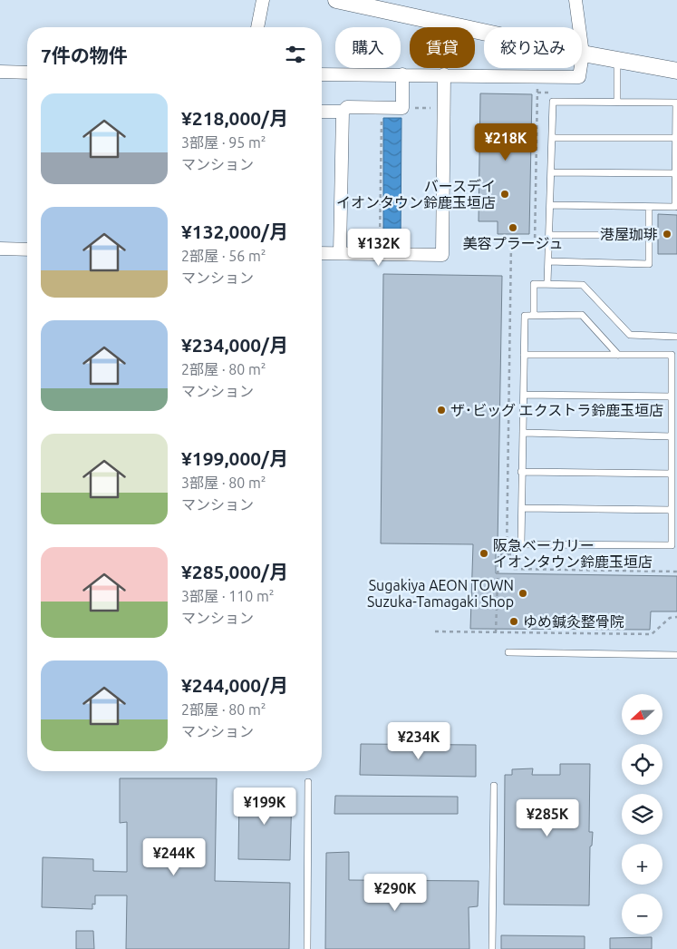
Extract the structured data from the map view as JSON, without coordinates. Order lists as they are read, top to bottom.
{
  "places": [
    "バースデイ イオンタウン鈴鹿玉垣店",
    "美容プラージュ",
    "港屋珈琲",
    "ザ･ビッグ エクストラ鈴鹿玉垣店",
    "阪急ベーカリー イオンタウン鈴鹿玉垣店",
    "Sugakiya AEON TOWN Suzuka-Tamagaki Shop",
    "ゆめ鍼灸整骨院"
  ],
  "north": "left",
  "page": {
    "chip": ["購入", "賃貸", "絞り込み"],
    "heading": "7件の物件",
    "list": [
      {
        "name": "¥218,000/月",
        "note": "3部屋 · 95 m² · マンション"
      },
      {
        "name": "¥132,000/月",
        "note": "2部屋 · 56 m² · マンション"
      },
      {
        "name": "¥234,000/月",
        "note": "2部屋 · 80 m² · マンション"
      },
      {
        "name": "¥199,000/月",
        "note": "3部屋 · 80 m² · マンション"
      },
      {
        "name": "¥285,000/月",
        "note": "3部屋 · 110 m² · マンション"
      },
      {
        "name": "¥244,000/月",
        "note": "2部屋 · 80 m² · マンション"
      }
    ],
    "price": [
      "¥218K",
      "¥132K",
      "¥234K",
      "¥199K",
      "¥285K",
      "¥244K",
      "¥290K"
    ],
    "map_buttons": ["+", "−"]
  }
}
